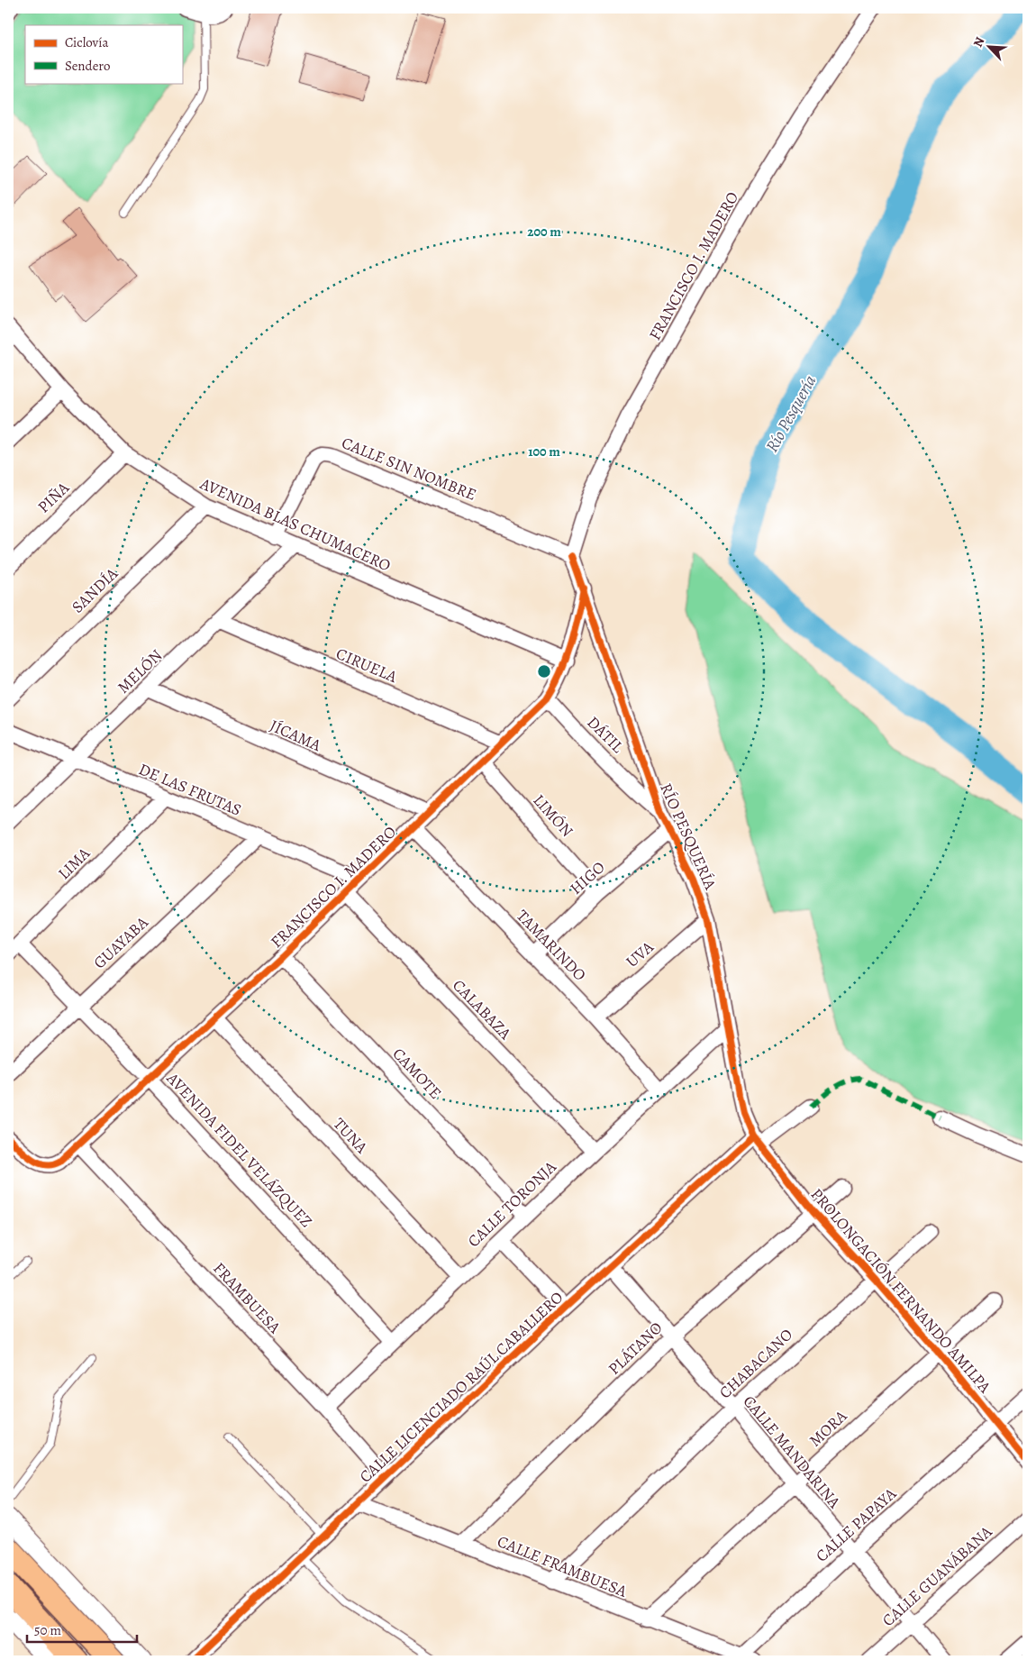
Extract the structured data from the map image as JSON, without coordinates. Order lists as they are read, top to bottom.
{
  "streets": {
    "street": [
      "FRANCISCO I. MADERO",
      "CALLE SIN NOMBRE",
      "PIÑA",
      "AVENIDA BLAS CHUMACERO",
      "SANDÍA",
      "CIRUELA",
      "MELÓN",
      "DÁTIL",
      "JÍCAMA",
      "DE LAS FRUTAS",
      "LIMÓN",
      "RÍO PESQUERÍA",
      "LIMA",
      "HIGO",
      "GUAYABA",
      "TAMARINDO",
      "UVA",
      "CALABAZA",
      "CAMOTE",
      "TUNA",
      "AVENIDA FIDEL VELÁZQUEZ",
      "CALLE TORONJA",
      "PROLONGACIÓN FERNANDO AMILPA",
      "FRAMBUESA",
      "PLÁTANO",
      "CHABACANO",
      "CALLE LICENCIADO RAÚL CABALLERO",
      "MORA",
      "CALLE MANDARINA",
      "CALLE PAPAYA",
      "CALLE FRAMBUESA",
      "CALLE GUANÁBANA"
    ]
  },
  "crossings": [
    ["FRANCISCO I. MADERO", "CALLE SIN NOMBRE"],
    ["FRANCISCO I. MADERO", "AVENIDA BLAS CHUMACERO"],
    ["FRANCISCO I. MADERO", "CIRUELA"],
    ["FRANCISCO I. MADERO", "DÁTIL"],
    ["FRANCISCO I. MADERO", "JÍCAMA"],
    ["FRANCISCO I. MADERO", "DE LAS FRUTAS"],
    ["FRANCISCO I. MADERO", "LIMÓN"],
    ["FRANCISCO I. MADERO", "RÍO PESQUERÍA"],
    ["FRANCISCO I. MADERO", "TAMARINDO"],
    ["FRANCISCO I. MADERO", "CALABAZA"],
    ["FRANCISCO I. MADERO", "CAMOTE"],
    ["FRANCISCO I. MADERO", "TUNA"],
    ["FRANCISCO I. MADERO", "AVENIDA FIDEL VELÁZQUEZ"],
    ["FRANCISCO I. MADERO", "FRAMBUESA"],
    ["CALLE SIN NOMBRE", "AVENIDA BLAS CHUMACERO"],
    ["CALLE SIN NOMBRE", "RÍO PESQUERÍA"],
    ["PIÑA", "AVENIDA BLAS CHUMACERO"],
    ["AVENIDA BLAS CHUMACERO", "SANDÍA"],
    ["AVENIDA BLAS CHUMACERO", "MELÓN"],
    ["CIRUELA", "MELÓN"],
    ["MELÓN", "JÍCAMA"],
    ["MELÓN", "DE LAS FRUTAS"],
    ["DÁTIL", "RÍO PESQUERÍA"],
    ["DE LAS FRUTAS", "LIMA"],
    ["DE LAS FRUTAS", "GUAYABA"],
    ["LIMÓN", "HIGO"],
    ["RÍO PESQUERÍA", "HIGO"],
    ["RÍO PESQUERÍA", "UVA"],
    ["RÍO PESQUERÍA", "CALLE TORONJA"],
    ["RÍO PESQUERÍA", "PROLONGACIÓN FERNANDO AMILPA"],
    ["RÍO PESQUERÍA", "CALLE LICENCIADO RAÚL CABALLERO"],
    ["LIMA", "AVENIDA FIDEL VELÁZQUEZ"],
    ["HIGO", "TAMARINDO"],
    ["GUAYABA", "AVENIDA FIDEL VELÁZQUEZ"],
    ["TAMARINDO", "UVA"],
    ["TAMARINDO", "CALLE TORONJA"],
    ["CALABAZA", "CALLE TORONJA"],
    ["CAMOTE", "CALLE TORONJA"],
    ["TUNA", "CALLE TORONJA"],
    ["AVENIDA FIDEL VELÁZQUEZ", "CALLE TORONJA"],
    ["CALLE TORONJA", "FRAMBUESA"],
    ["PROLONGACIÓN FERNANDO AMILPA", "PLÁTANO"],
    ["PROLONGACIÓN FERNANDO AMILPA", "CHABACANO"],
    ["PROLONGACIÓN FERNANDO AMILPA", "CALLE LICENCIADO RAÚL CABALLERO"],
    ["PROLONGACIÓN FERNANDO AMILPA", "MORA"],
    ["PROLONGACIÓN FERNANDO AMILPA", "CALLE PAPAYA"],
    ["FRAMBUESA", "CALLE LICENCIADO RAÚL CABALLERO"],
    ["PLÁTANO", "CALLE MANDARINA"],
    ["PLÁTANO", "CALLE FRAMBUESA"],
    ["CHABACANO", "CALLE MANDARINA"],
    ["CHABACANO", "CALLE FRAMBUESA"],
    ["CALLE LICENCIADO RAÚL CABALLERO", "CALLE MANDARINA"],
    ["CALLE LICENCIADO RAÚL CABALLERO", "CALLE FRAMBUESA"],
    ["MORA", "CALLE MANDARINA"],
    ["MORA", "CALLE FRAMBUESA"],
    ["CALLE MANDARINA", "CALLE PAPAYA"],
    ["CALLE MANDARINA", "CALLE GUANÁBANA"],
    ["CALLE PAPAYA", "CALLE FRAMBUESA"]
  ],
  "water": ["Río Pesquería"],
  "legend": ["Ciclovía", "Sendero"],
  "scale_bar": "50 m",
  "north": "top left",
  "rings": ["200 m", "100 m"]
}
